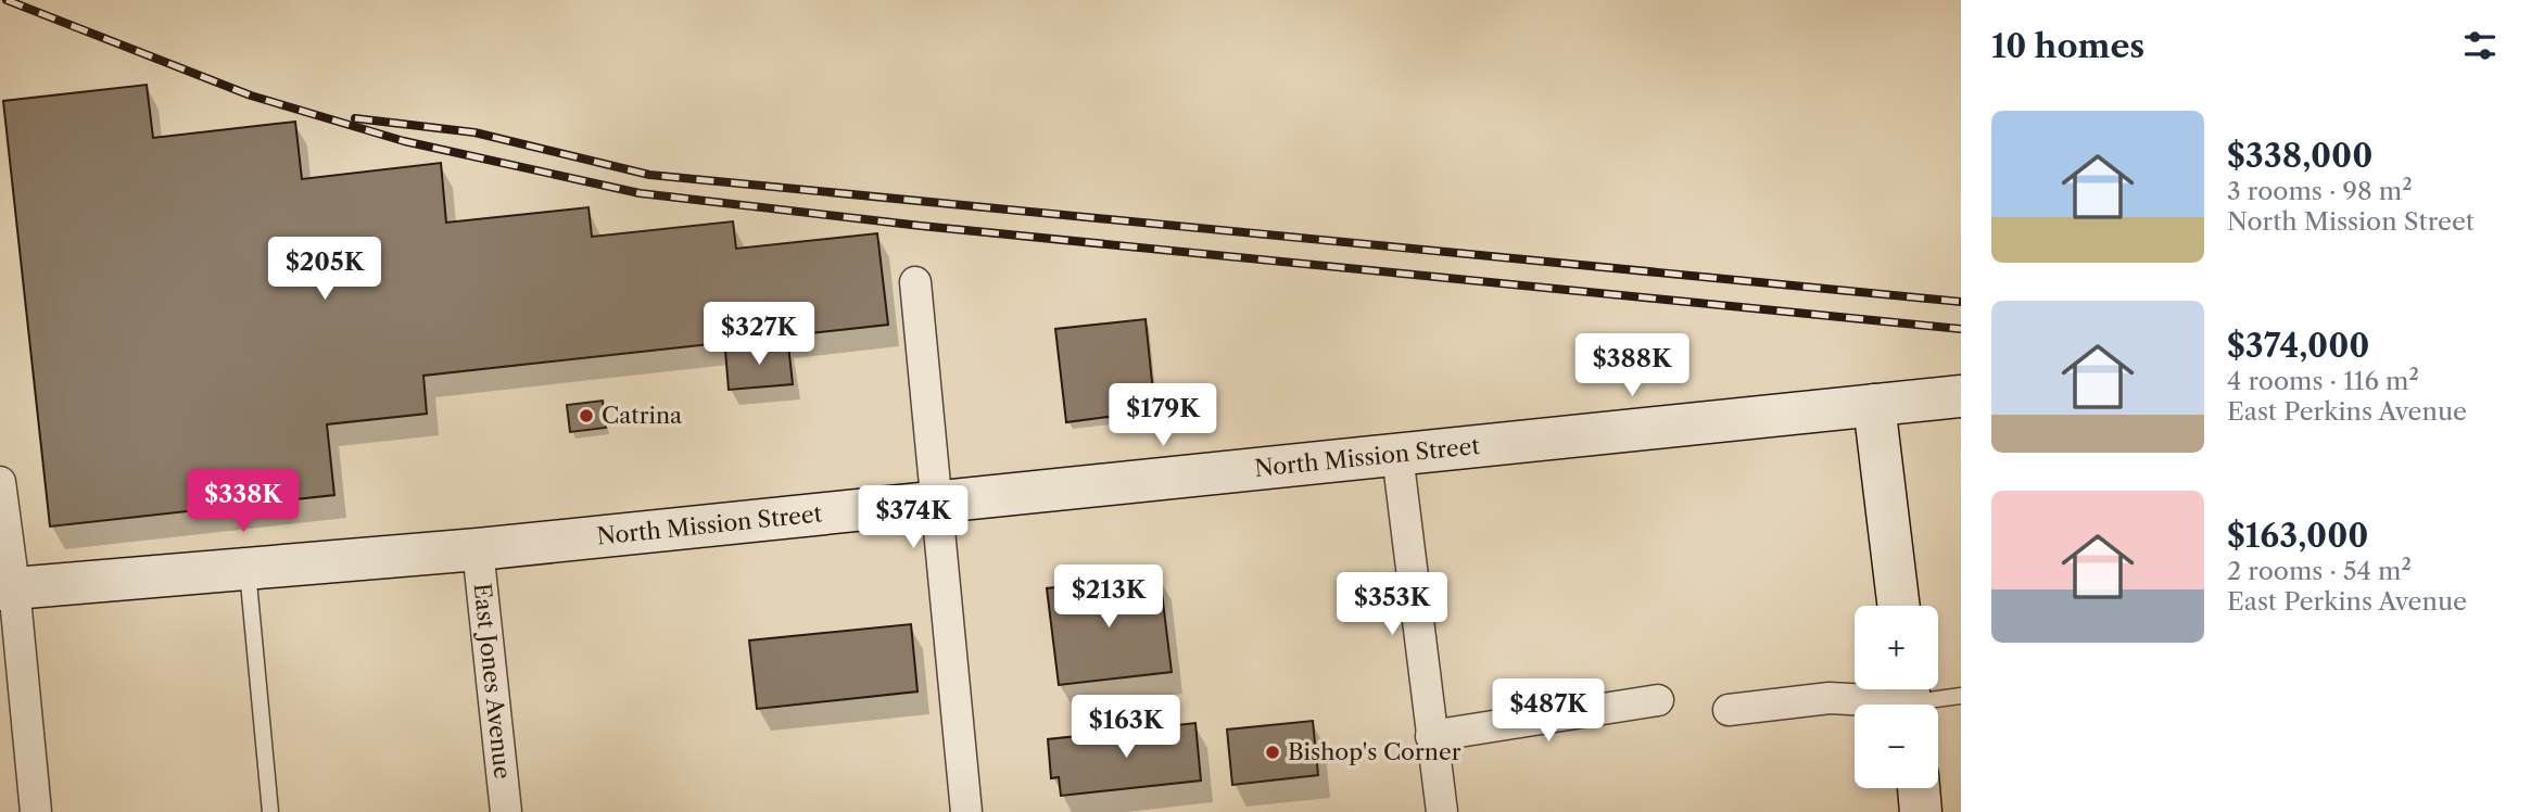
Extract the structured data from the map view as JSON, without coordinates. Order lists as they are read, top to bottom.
{
  "streets": {
    "main road": ["North Mission Street"],
    "street": ["East Jones Avenue"]
  },
  "crossings": [
    ["North Mission Street", "East Jones Avenue"]
  ],
  "places": ["Catrina", "Bishop's Corner"],
  "page": {
    "heading": "10 homes",
    "list": [
      {
        "name": "$338,000",
        "note": "3 rooms · 98 m² · North Mission Street"
      },
      {
        "name": "$374,000",
        "note": "4 rooms · 116 m² · East Perkins Avenue"
      },
      {
        "name": "$163,000",
        "note": "2 rooms · 54 m² · East Perkins Avenue"
      }
    ],
    "price": [
      "$205K",
      "$327K",
      "$388K",
      "$179K",
      "$338K",
      "$374K",
      "$213K",
      "$353K",
      "$487K",
      "$163K"
    ],
    "map_buttons": ["+", "−"]
  }
}
